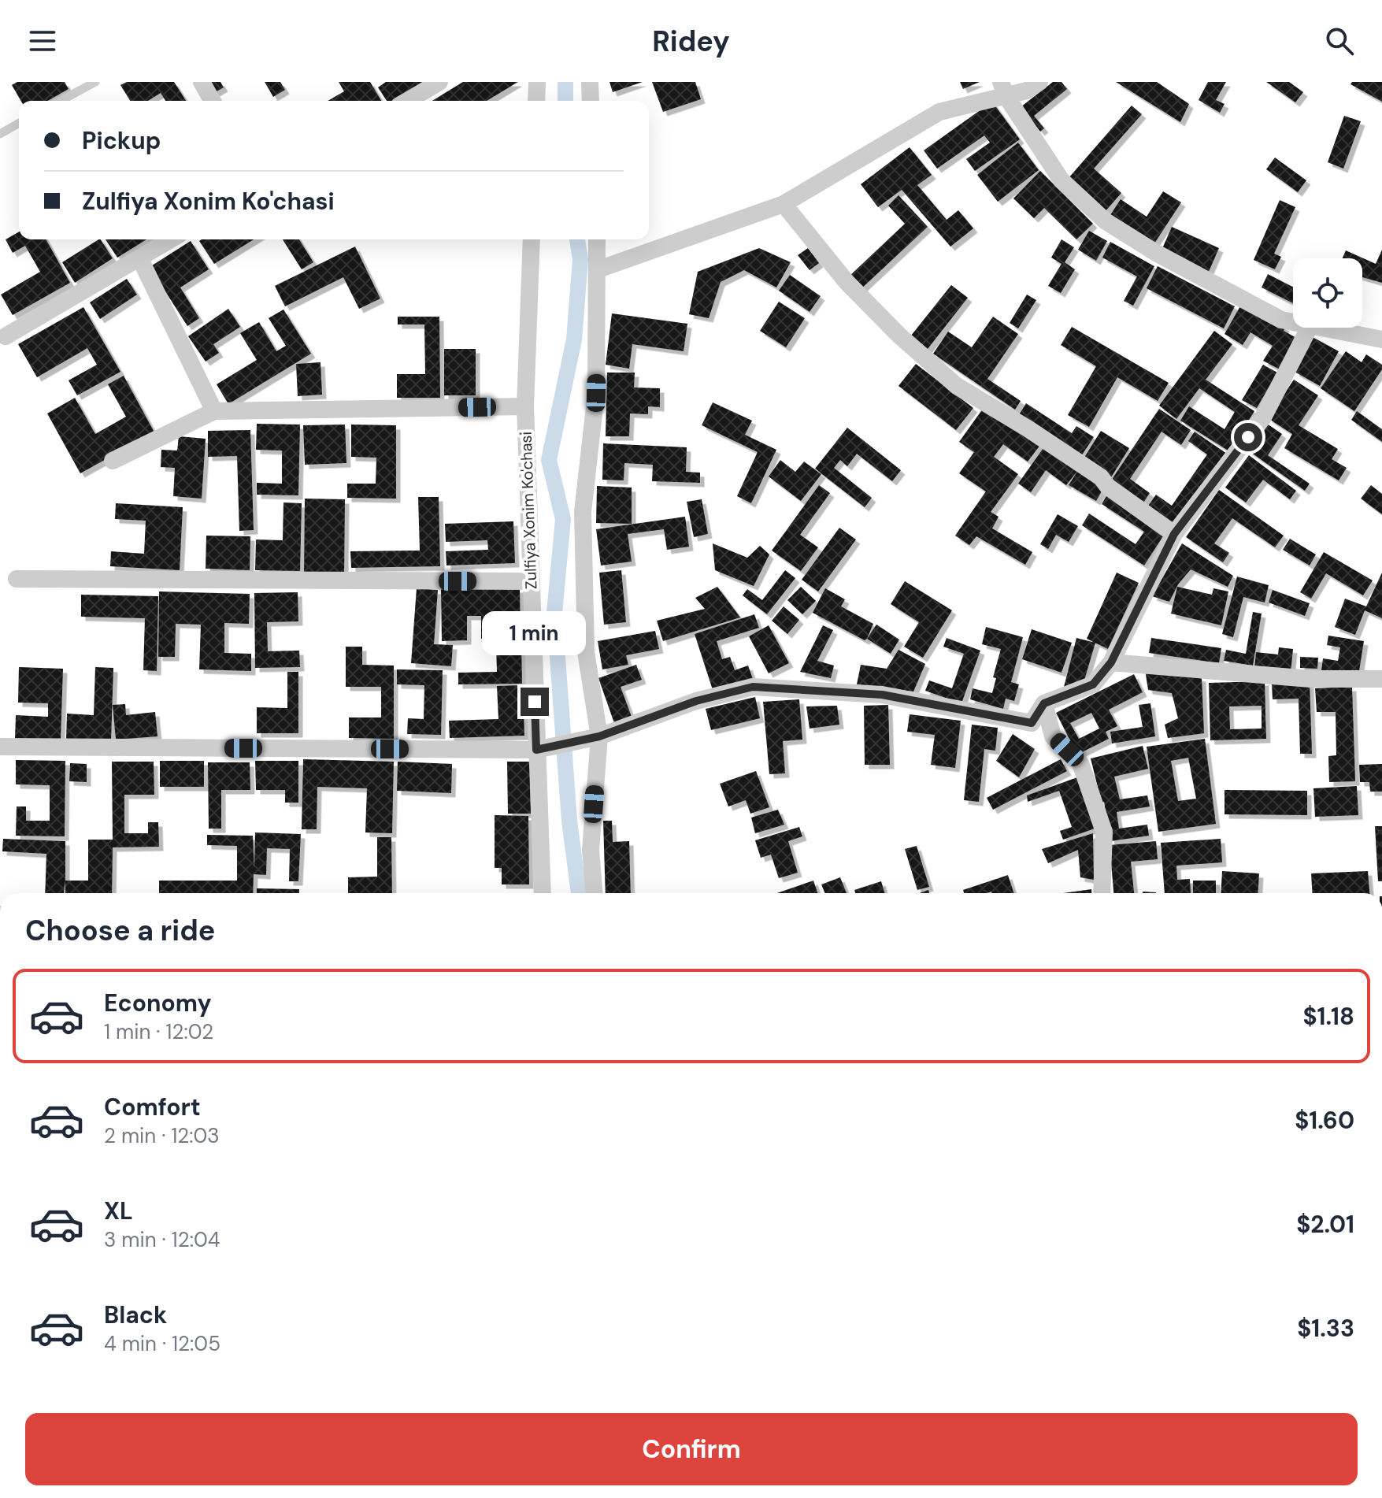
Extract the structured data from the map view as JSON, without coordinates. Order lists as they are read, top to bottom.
{
  "streets": {
    "street": ["Zulfiya Xonim Ko'chasi"]
  },
  "page": {
    "header": "Ridey",
    "banner": ["Pickup", "Zulfiya Xonim Ko'chasi"],
    "bubble": "1 min",
    "heading": "Choose a ride",
    "list": [
      {
        "name": "Economy",
        "note": "1 min · 12:02",
        "value": "$1.18"
      },
      {
        "name": "Comfort",
        "note": "2 min · 12:03",
        "value": "$1.60"
      },
      {
        "name": "XL",
        "note": "3 min · 12:04",
        "value": "$2.01"
      },
      {
        "name": "Black",
        "note": "4 min · 12:05",
        "value": "$1.33"
      }
    ],
    "buttons": "Confirm"
  }
}
